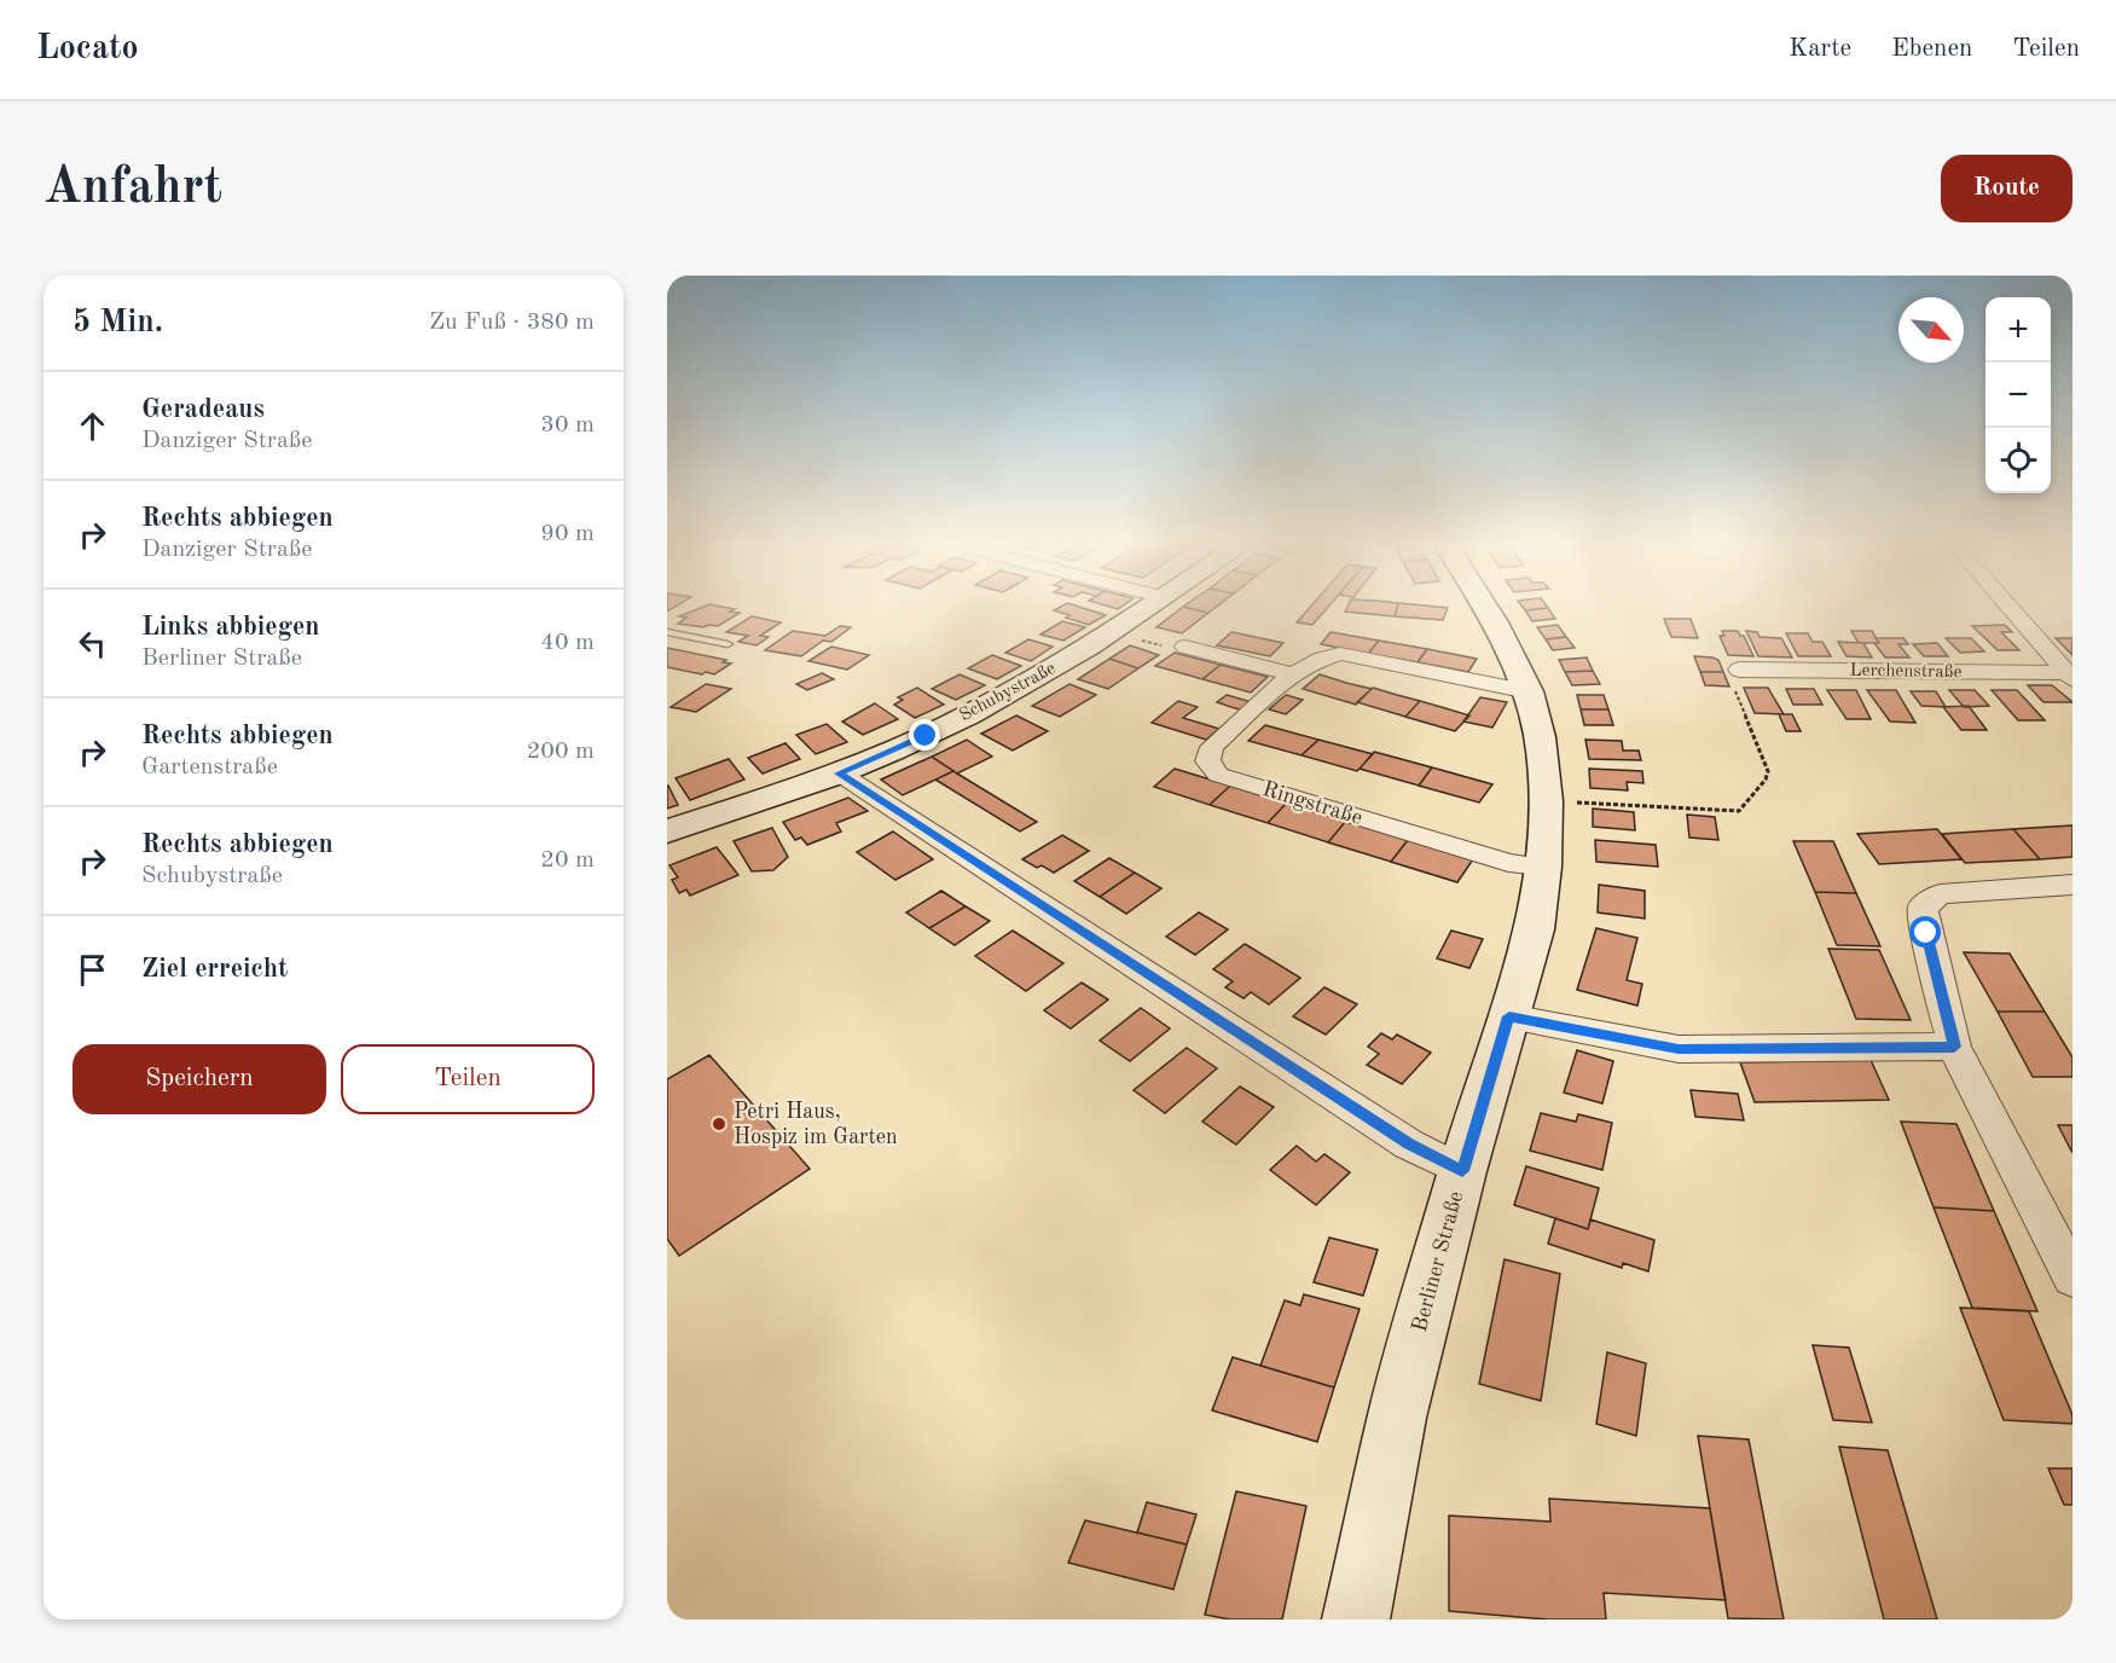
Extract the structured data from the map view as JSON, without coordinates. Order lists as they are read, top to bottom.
{
  "streets": {
    "street": [
      "Lerchenstraße",
      "Schubystraße",
      "Ringstraße",
      "Berliner Straße"
    ]
  },
  "crossings": [
    ["Ringstraße", "Berliner Straße"]
  ],
  "places": ["Petri Haus, Hospiz im Garten"],
  "north": "bottom right",
  "page": {
    "header": "Locato",
    "nav": ["Karte", "Ebenen", "Teilen"],
    "buttons": [
      "Route",
      ["Speichern", "Teilen"]
    ],
    "title": "Anfahrt",
    "heading": ["5 Min.", "Zu Fuß · 380 m"],
    "map_buttons": ["+", "−"],
    "list": [
      ["Geradeaus", "Danziger Straße", "30 m"],
      ["Rechts abbiegen", "Danziger Straße", "90 m"],
      ["Links abbiegen", "Berliner Straße", "40 m"],
      ["Rechts abbiegen", "Gartenstraße", "200 m"],
      ["Rechts abbiegen", "Schubystraße", "20 m"],
      "Ziel erreicht"
    ]
  }
}
